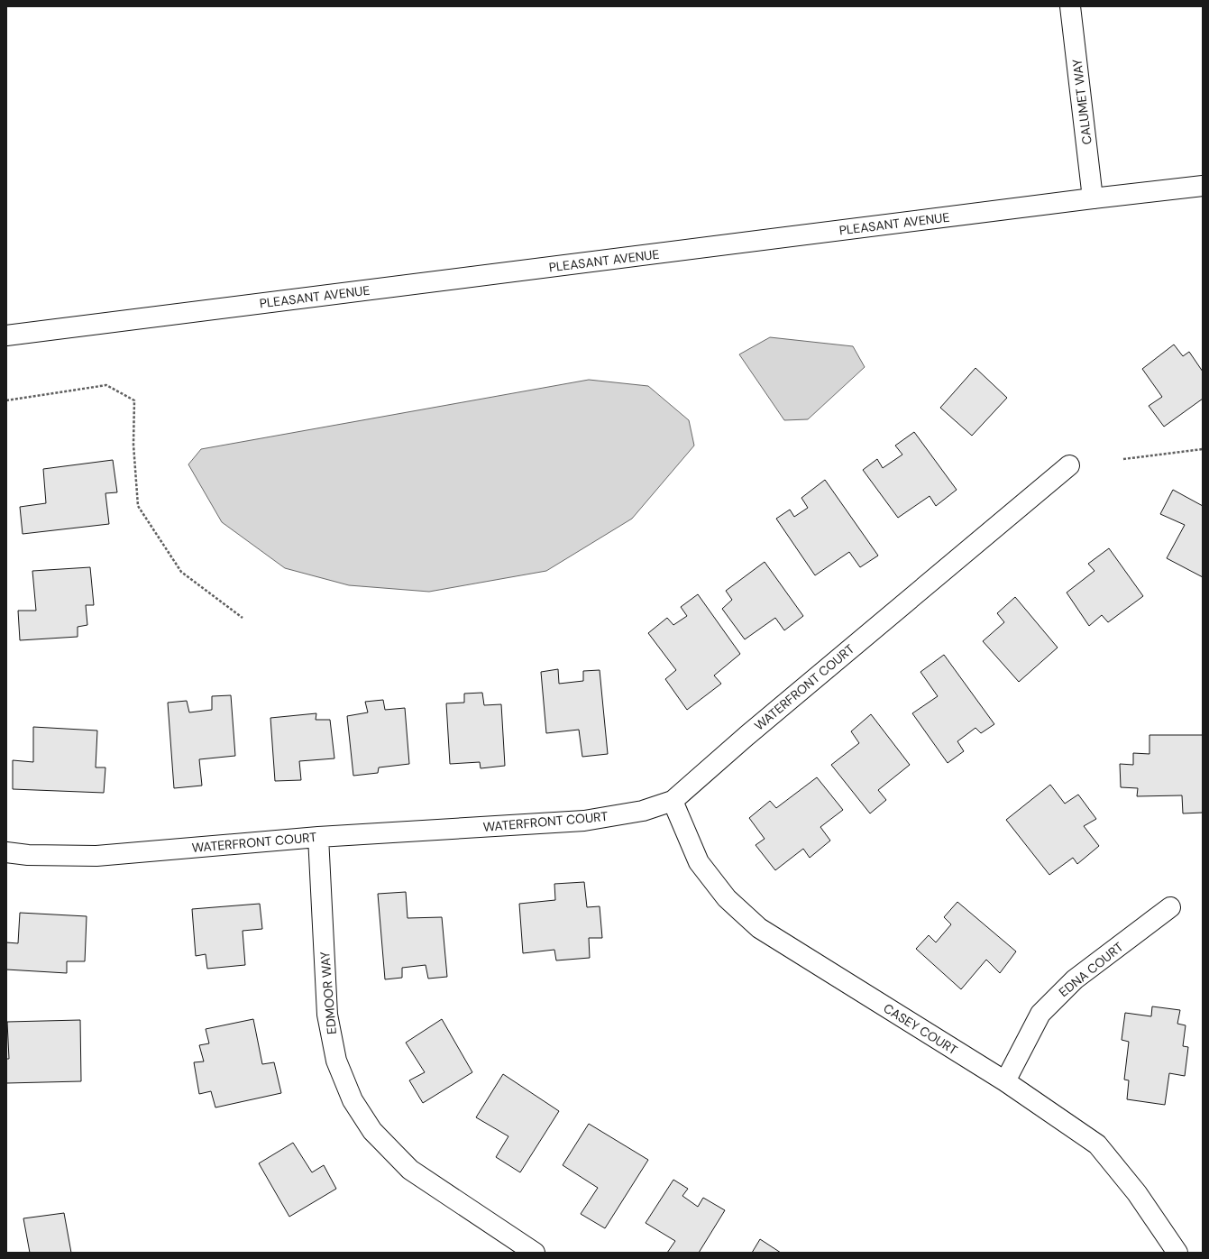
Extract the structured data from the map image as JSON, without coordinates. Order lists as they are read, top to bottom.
{
  "streets": {
    "street": [
      "CALUMET WAY",
      "PLEASANT AVENUE",
      "WATERFRONT COURT",
      "EDNA COURT",
      "EDMOOR WAY",
      "CASEY COURT"
    ]
  },
  "crossings": [
    ["CALUMET WAY", "PLEASANT AVENUE"],
    ["WATERFRONT COURT", "EDMOOR WAY"],
    ["WATERFRONT COURT", "CASEY COURT"],
    ["EDNA COURT", "CASEY COURT"]
  ]
}
